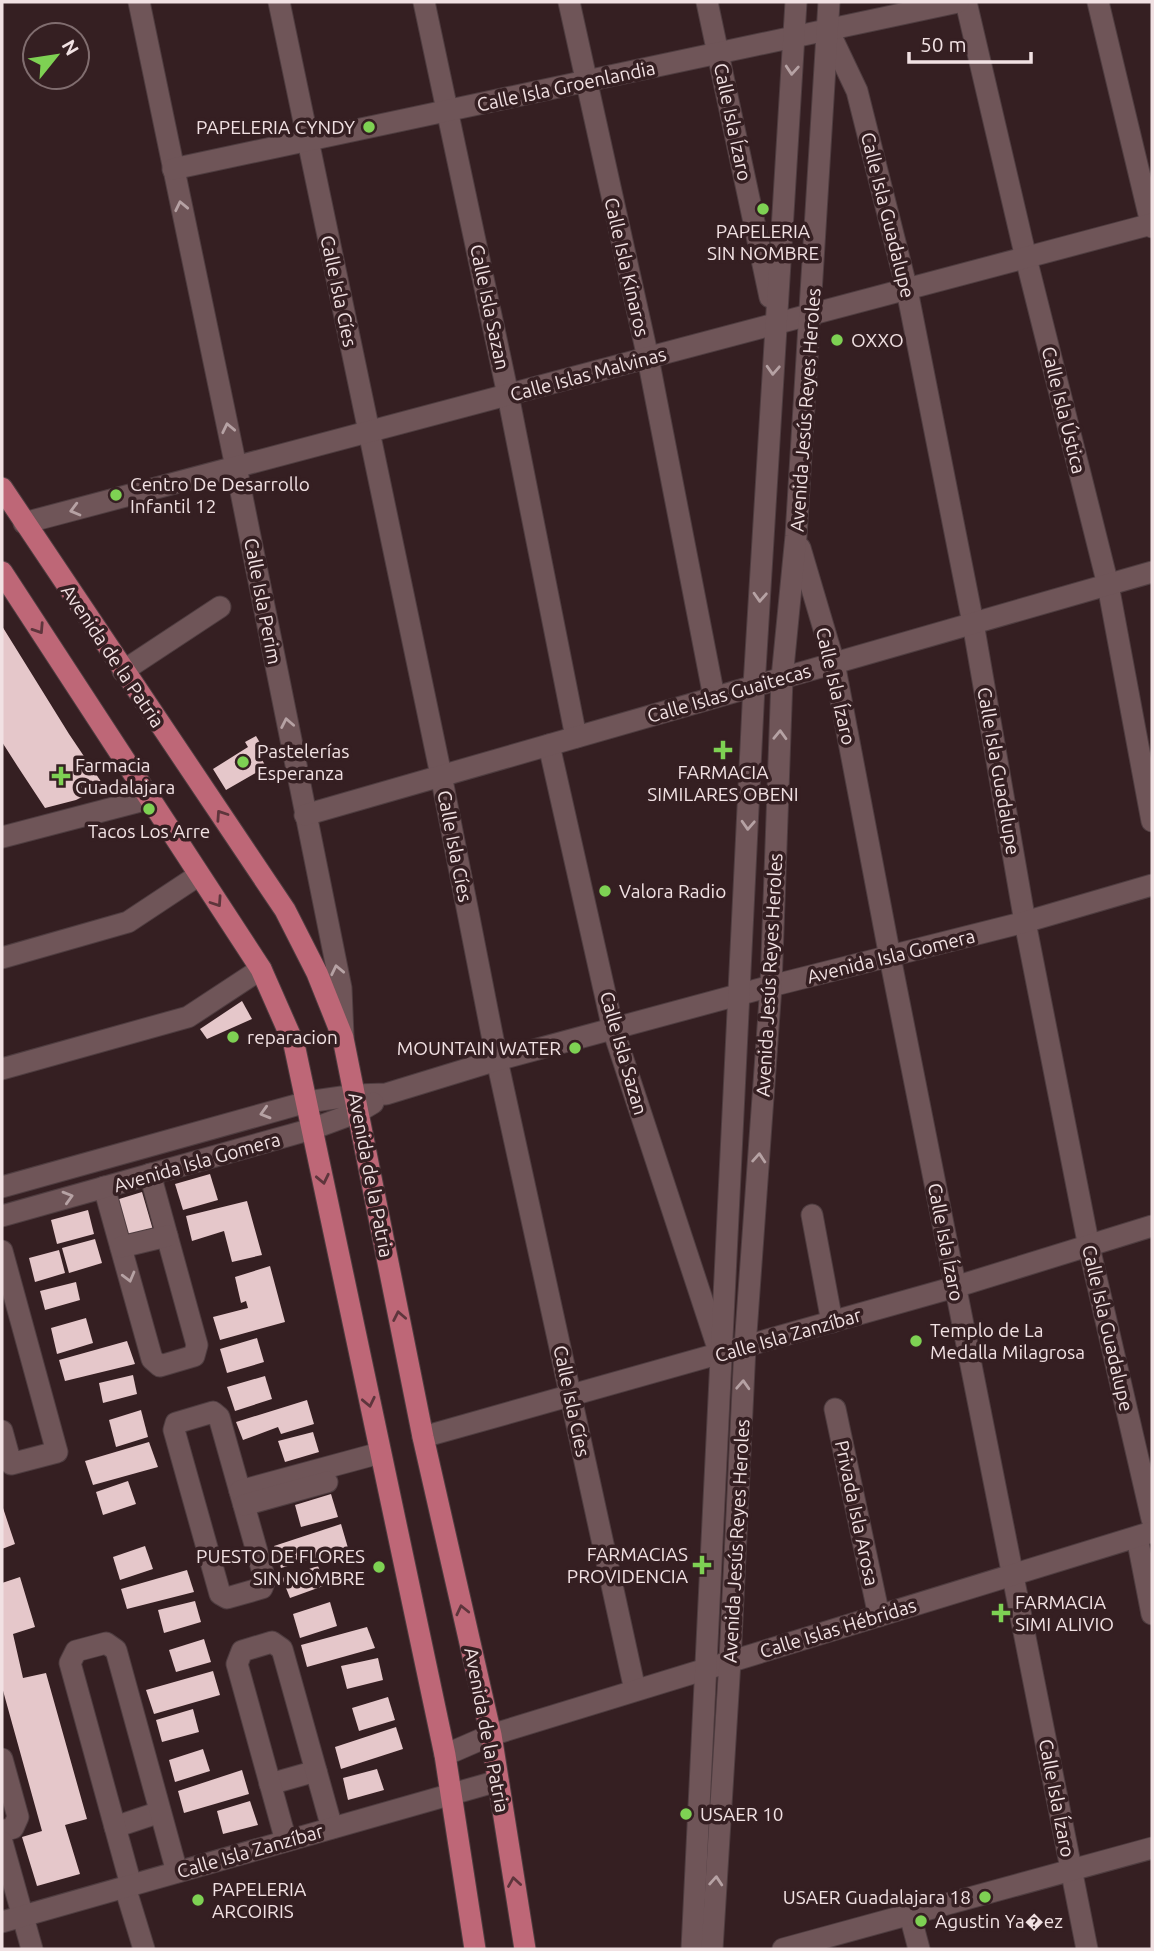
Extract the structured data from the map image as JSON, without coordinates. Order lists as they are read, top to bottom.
{
  "streets": {
    "main road": ["Avenida de la Patria"],
    "street": [
      "Calle Isla Groenlandia",
      "Calle Isla Ízaro",
      "Calle Isla Guadalupe",
      "Calle Isla Kinaros",
      "Calle Isla Cíes",
      "Calle Isla Sazan",
      "Calle Islas Malvinas",
      "Avenida Jesús Reyes Heroles",
      "Calle Isla Ústica",
      "Calle Isla Perim",
      "Calle Islas Guaitecas",
      "Avenida Isla Gomera",
      "Calle Isla Zanzíbar",
      "Privada Isla Arosa",
      "Calle Islas Hébridas"
    ]
  },
  "crossings": [
    ["Calle Isla Groenlandia", "Calle Isla Ízaro"],
    ["Calle Isla Groenlandia", "Calle Isla Guadalupe"],
    ["Calle Isla Groenlandia", "Calle Isla Kinaros"],
    ["Calle Isla Groenlandia", "Calle Isla Cíes"],
    ["Calle Isla Groenlandia", "Calle Isla Sazan"],
    ["Calle Isla Groenlandia", "Avenida Jesús Reyes Heroles"],
    ["Calle Isla Groenlandia", "Calle Isla Perim"],
    ["Calle Isla Ízaro", "Calle Islas Malvinas"],
    ["Calle Isla Ízaro", "Avenida Jesús Reyes Heroles"],
    ["Calle Isla Ízaro", "Calle Islas Guaitecas"],
    ["Calle Isla Ízaro", "Avenida Isla Gomera"],
    ["Calle Isla Ízaro", "Calle Isla Zanzíbar"],
    ["Calle Isla Ízaro", "Calle Islas Hébridas"],
    ["Calle Isla Guadalupe", "Calle Islas Malvinas"],
    ["Calle Isla Guadalupe", "Avenida Jesús Reyes Heroles"],
    ["Calle Isla Guadalupe", "Calle Islas Guaitecas"],
    ["Calle Isla Guadalupe", "Avenida Isla Gomera"],
    ["Calle Isla Guadalupe", "Calle Isla Zanzíbar"],
    ["Calle Isla Kinaros", "Calle Islas Malvinas"],
    ["Calle Isla Kinaros", "Calle Islas Guaitecas"],
    ["Calle Isla Cíes", "Calle Islas Malvinas"],
    ["Calle Isla Cíes", "Calle Islas Guaitecas"],
    ["Calle Isla Cíes", "Avenida Isla Gomera"],
    ["Calle Isla Cíes", "Calle Isla Zanzíbar"],
    ["Calle Isla Cíes", "Calle Islas Hébridas"],
    ["Calle Isla Sazan", "Calle Islas Malvinas"],
    ["Calle Isla Sazan", "Avenida Jesús Reyes Heroles"],
    ["Calle Isla Sazan", "Calle Islas Guaitecas"],
    ["Calle Isla Sazan", "Avenida Isla Gomera"],
    ["Calle Isla Sazan", "Calle Isla Zanzíbar"],
    ["Calle Islas Malvinas", "Avenida Jesús Reyes Heroles"],
    ["Calle Islas Malvinas", "Calle Isla Ústica"],
    ["Calle Islas Malvinas", "Calle Isla Perim"],
    ["Calle Islas Malvinas", "Avenida de la Patria"],
    ["Avenida Jesús Reyes Heroles", "Calle Islas Guaitecas"],
    ["Avenida Jesús Reyes Heroles", "Avenida Isla Gomera"],
    ["Avenida Jesús Reyes Heroles", "Calle Isla Zanzíbar"],
    ["Avenida Jesús Reyes Heroles", "Calle Islas Hébridas"],
    ["Calle Isla Ústica", "Calle Islas Guaitecas"],
    ["Calle Isla Perim", "Avenida de la Patria"],
    ["Calle Isla Perim", "Calle Islas Guaitecas"],
    ["Avenida de la Patria", "Avenida Isla Gomera"],
    ["Avenida de la Patria", "Calle Isla Zanzíbar"],
    ["Avenida de la Patria", "Calle Islas Hébridas"],
    ["Privada Isla Arosa", "Calle Islas Hébridas"]
  ],
  "one_way": ["Calle Isla Perim"],
  "places": {
    "other": [
      "PAPELERIA CYNDY",
      "PAPELERIA SIN NOMBRE",
      "OXXO",
      "Centro De Desarrollo Infantil 12",
      "Pastelerías Esperanza",
      "Tacos Los Arre",
      "Valora Radio",
      "reparacion",
      "MOUNTAIN WATER",
      "Templo de La Medalla Milagrosa",
      "PUESTO DE FLORES SIN NOMBRE",
      "USAER 10",
      "USAER Guadalajara 18",
      "PAPELERIA ARCOIRIS",
      "Agustin Ya�ez"
    ],
    "health": [
      "FARMACIA SIMILARES OBENI",
      "Farmacia Guadalajara",
      "FARMACIAS PROVIDENCIA",
      "FARMACIA SIMI ALIVIO"
    ]
  },
  "scale_bar": "50 m",
  "north": "top right"
}
